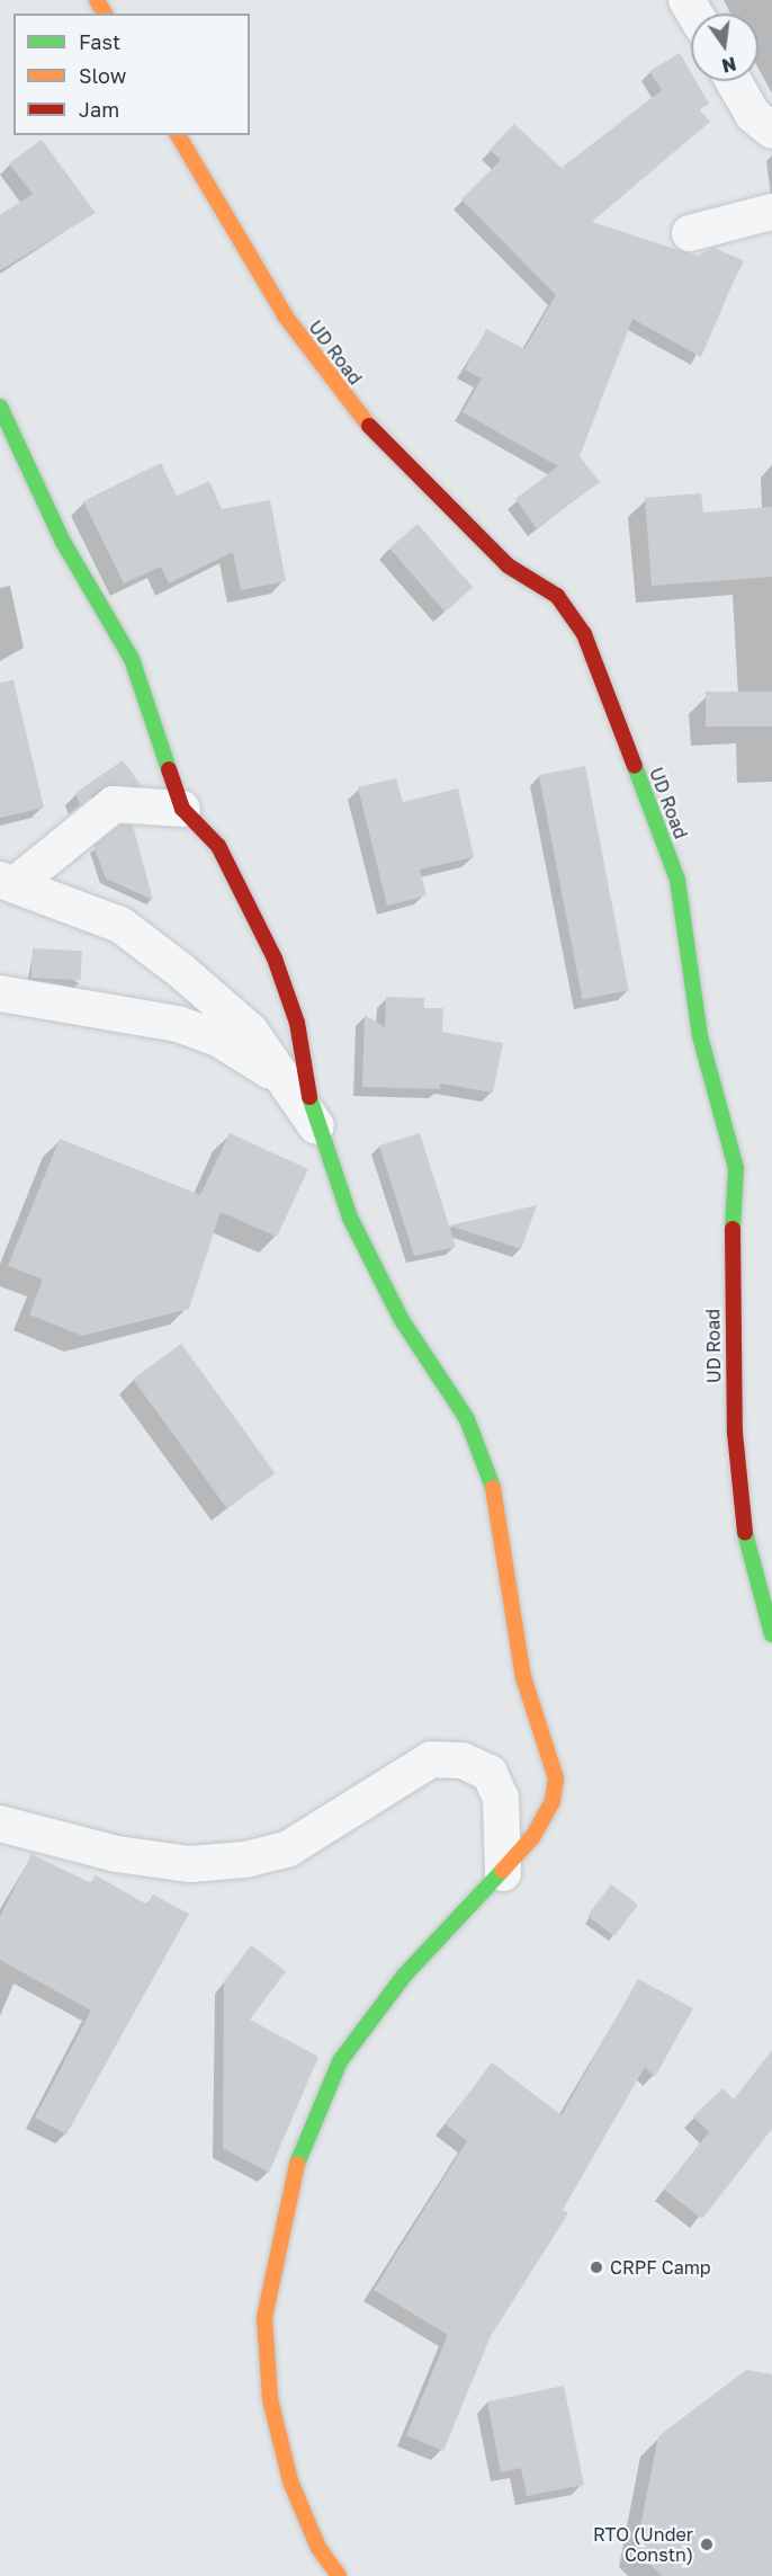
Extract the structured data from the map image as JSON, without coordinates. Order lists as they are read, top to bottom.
{
  "streets": {
    "main road": ["UD Road"]
  },
  "places": ["CRPF Camp", "RTO (Under Constn)"],
  "legend": ["Fast", "Slow", "Jam"],
  "north": "bottom"
}
